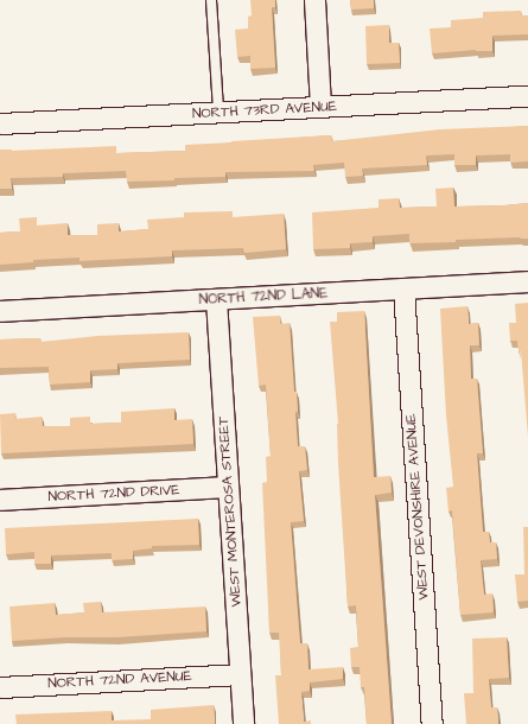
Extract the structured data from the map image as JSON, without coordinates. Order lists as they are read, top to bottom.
{
  "streets": {
    "street": [
      "NORTH 73RD AVENUE",
      "NORTH 72ND LANE",
      "NORTH 72ND DRIVE",
      "WEST DEVONSHIRE AVENUE",
      "WEST MONTEROSA STREET",
      "NORTH 72ND AVENUE"
    ]
  },
  "crossings": [
    ["NORTH 72ND LANE", "WEST DEVONSHIRE AVENUE"],
    ["NORTH 72ND LANE", "WEST MONTEROSA STREET"],
    ["NORTH 72ND DRIVE", "WEST MONTEROSA STREET"],
    ["WEST MONTEROSA STREET", "NORTH 72ND AVENUE"]
  ]
}
